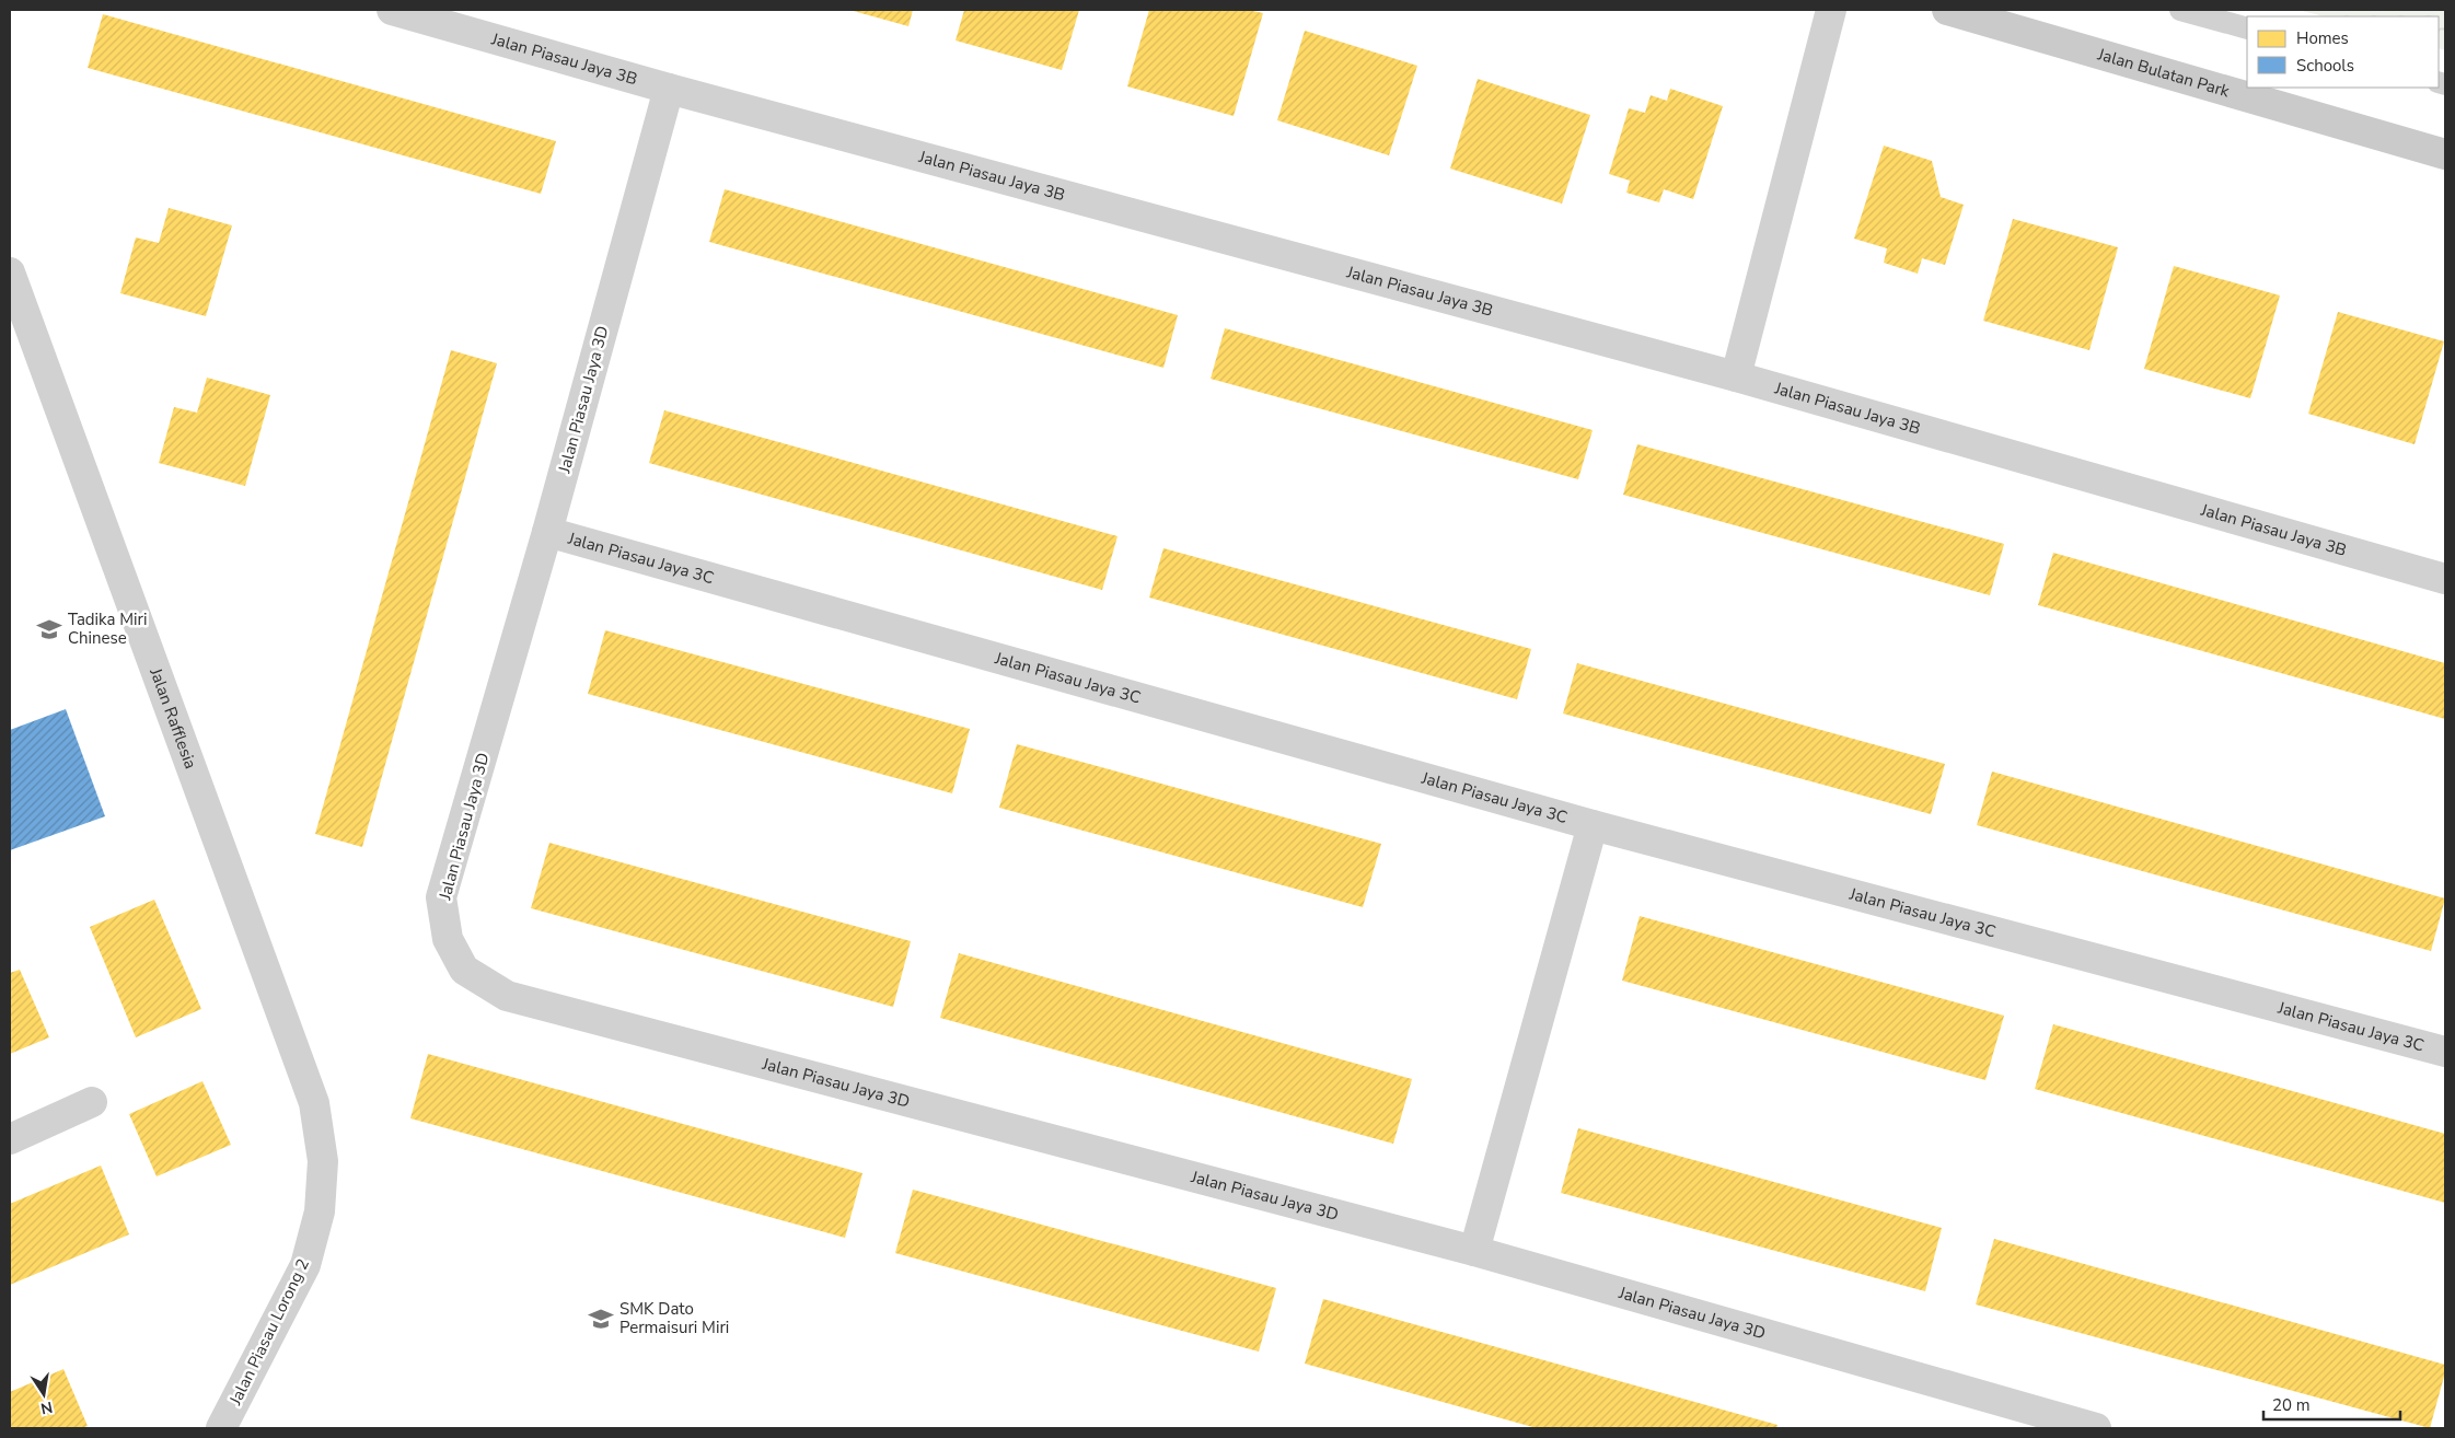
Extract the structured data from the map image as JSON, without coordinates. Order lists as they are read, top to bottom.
{
  "streets": {
    "street": [
      "Jalan Piasau Jaya 3B",
      "Jalan Bulatan Park",
      "Jalan Piasau Jaya 3D",
      "Jalan Piasau Jaya 3C",
      "Jalan Rafflesia",
      "Jalan Piasau Lorong 2"
    ]
  },
  "crossings": [
    ["Jalan Piasau Jaya 3B", "Jalan Piasau Jaya 3D"],
    ["Jalan Piasau Jaya 3D", "Jalan Piasau Jaya 3C"],
    ["Jalan Rafflesia", "Jalan Piasau Lorong 2"]
  ],
  "places": {
    "school or university": ["Tadika Miri Chinese", "SMK Dato Permaisuri Miri"]
  },
  "legend": ["Homes", "Schools"],
  "scale_bar": "20 m",
  "north": "bottom"
}
